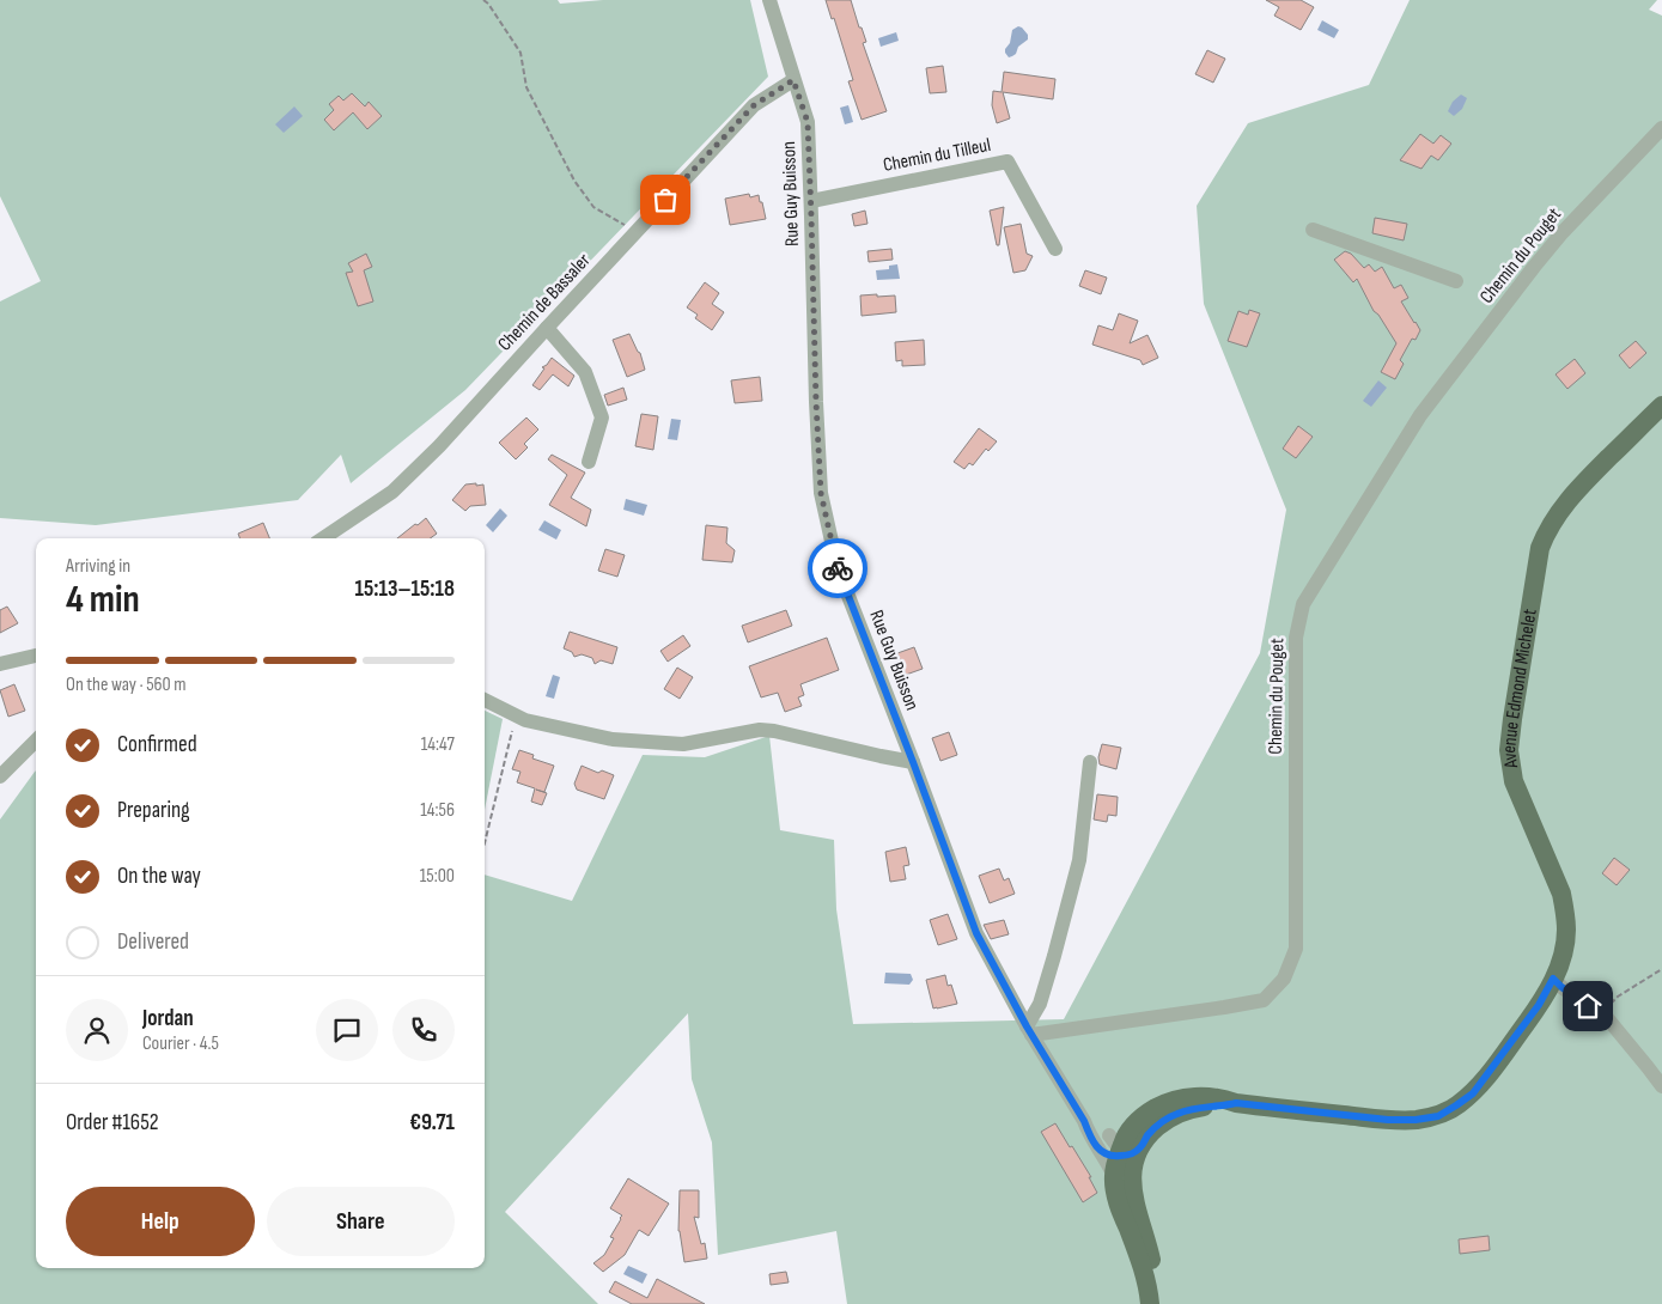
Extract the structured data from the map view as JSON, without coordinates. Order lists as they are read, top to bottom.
{
  "streets": {
    "main road": ["Avenue Edmond Michelet"],
    "street": [
      "Chemin du Tilleul",
      "Rue Guy Buisson",
      "Chemin du Pouget",
      "Chemin de Bassaler"
    ]
  },
  "crossings": [
    ["Chemin du Tilleul", "Rue Guy Buisson"],
    ["Rue Guy Buisson", "Chemin du Pouget"],
    ["Rue Guy Buisson", "Chemin de Bassaler"],
    ["Rue Guy Buisson", "Avenue Edmond Michelet"]
  ],
  "page": {
    "heading": ["4 min", "Arriving in", "15:13–15:18"],
    "panel": [
      "Jordan",
      "Courier · 4.5",
      "Order #1652",
      "€9.71"
    ],
    "bar": "On the way · 560 m",
    "list": [
      ["Confirmed", "14:47"],
      ["Preparing", "14:56"],
      ["On the way", "15:00"],
      "Delivered"
    ],
    "buttons": ["Help", "Share"]
  }
}
